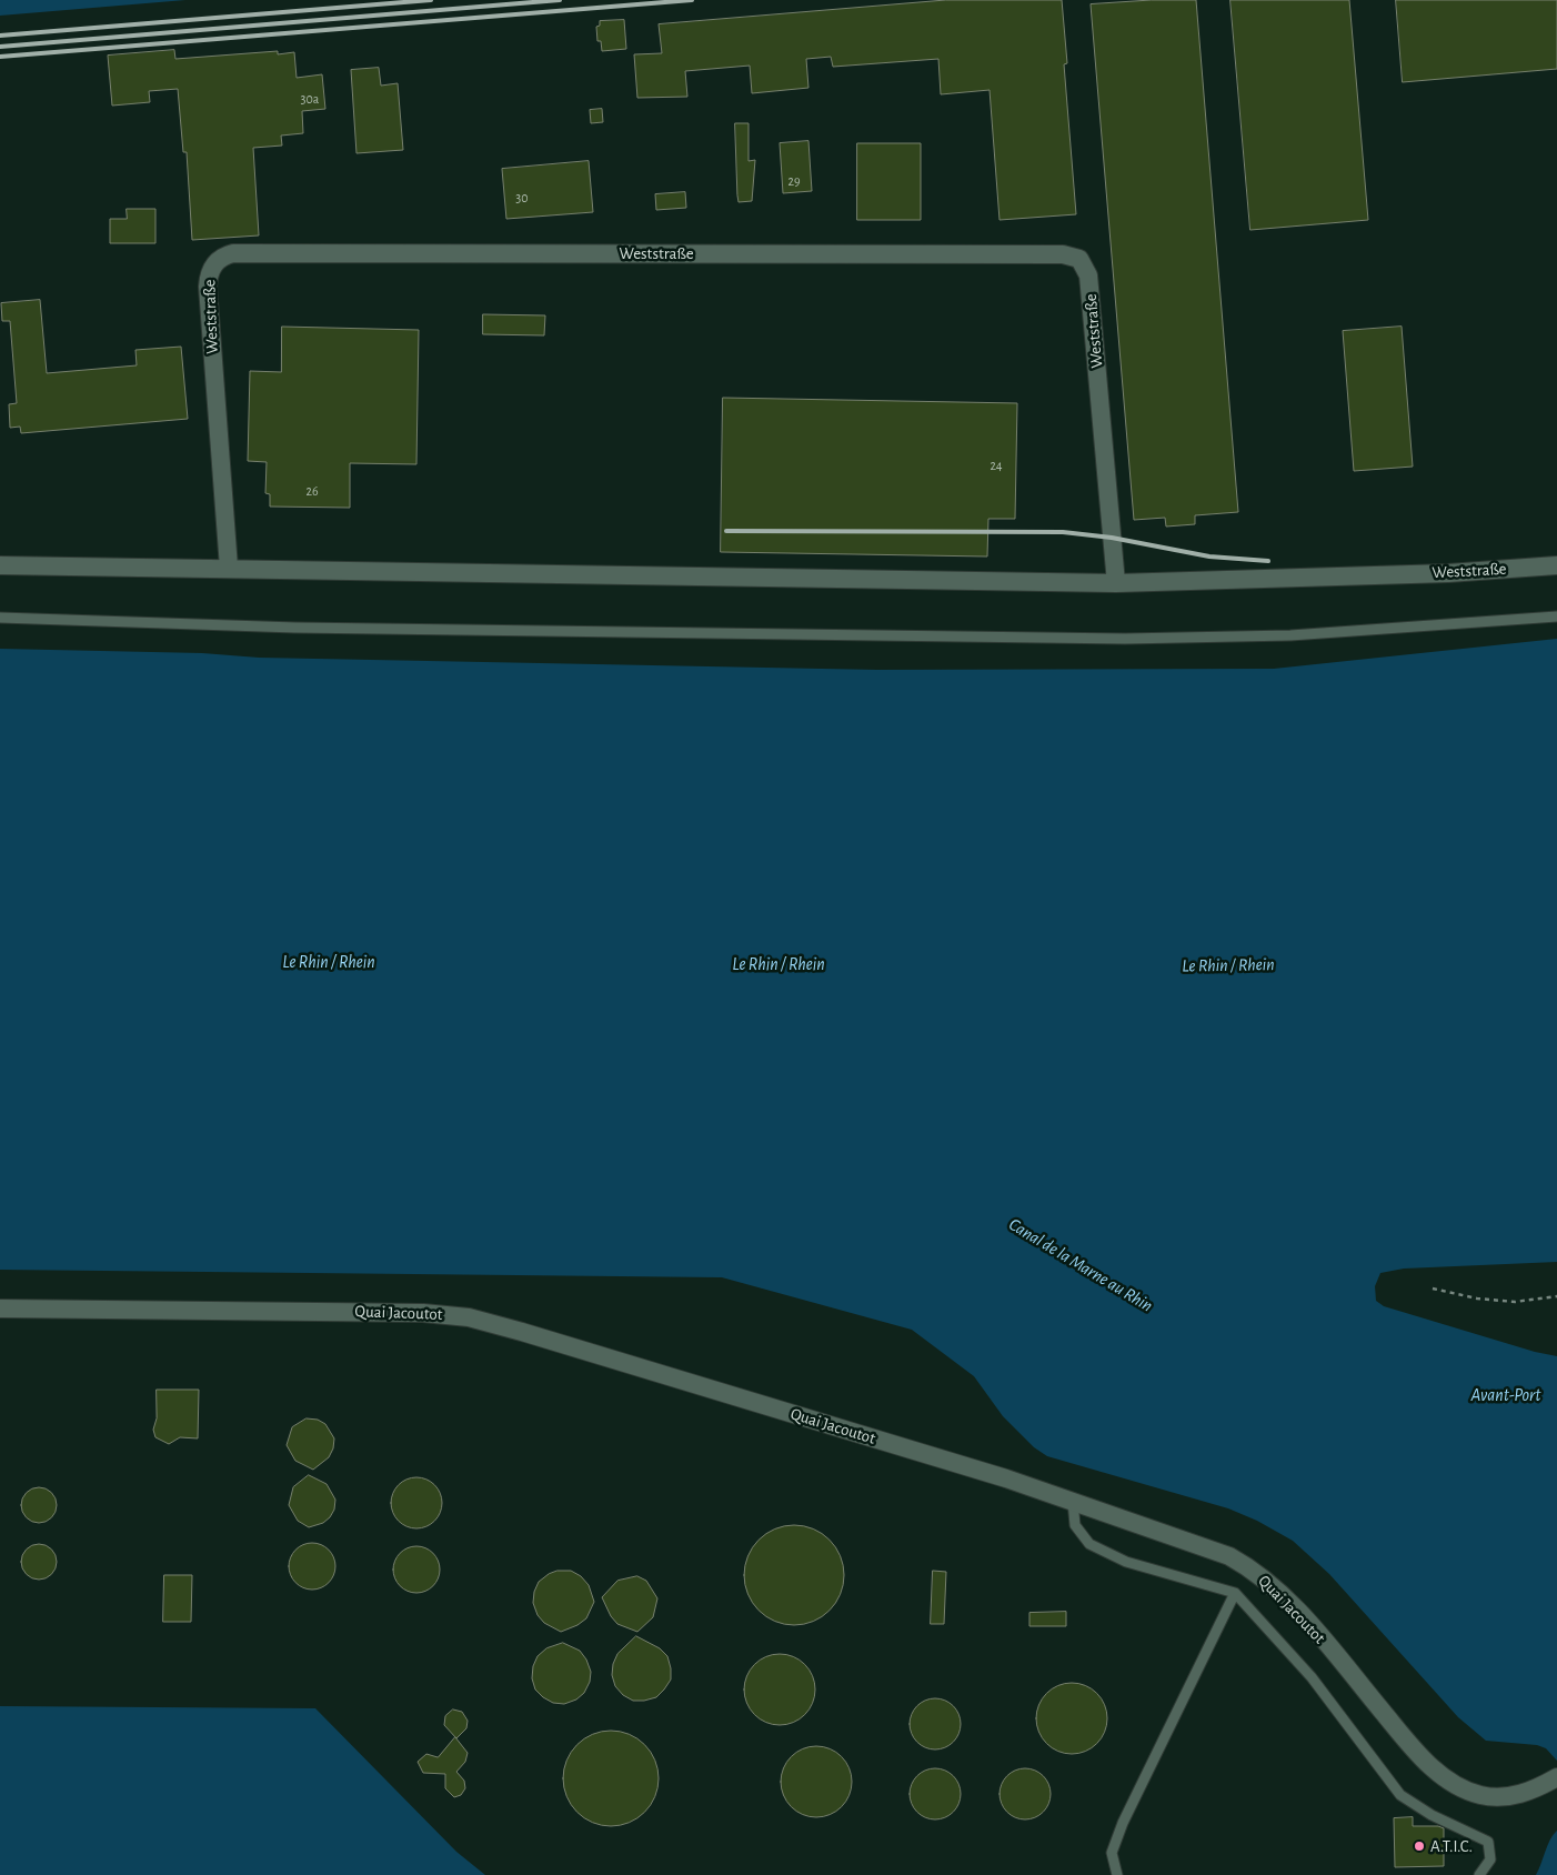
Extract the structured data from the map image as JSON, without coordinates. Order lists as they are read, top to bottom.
{
  "streets": {
    "street": ["Weststraße", "Quai Jacoutot"]
  },
  "water": ["Le Rhin / Rhein", "Canal de la Marne au Rhin", "Avant-Port"],
  "places": ["A.T.I.C."],
  "house_numbers": [
    "30a",
    "29",
    "30",
    "24",
    "26"
  ]
}
